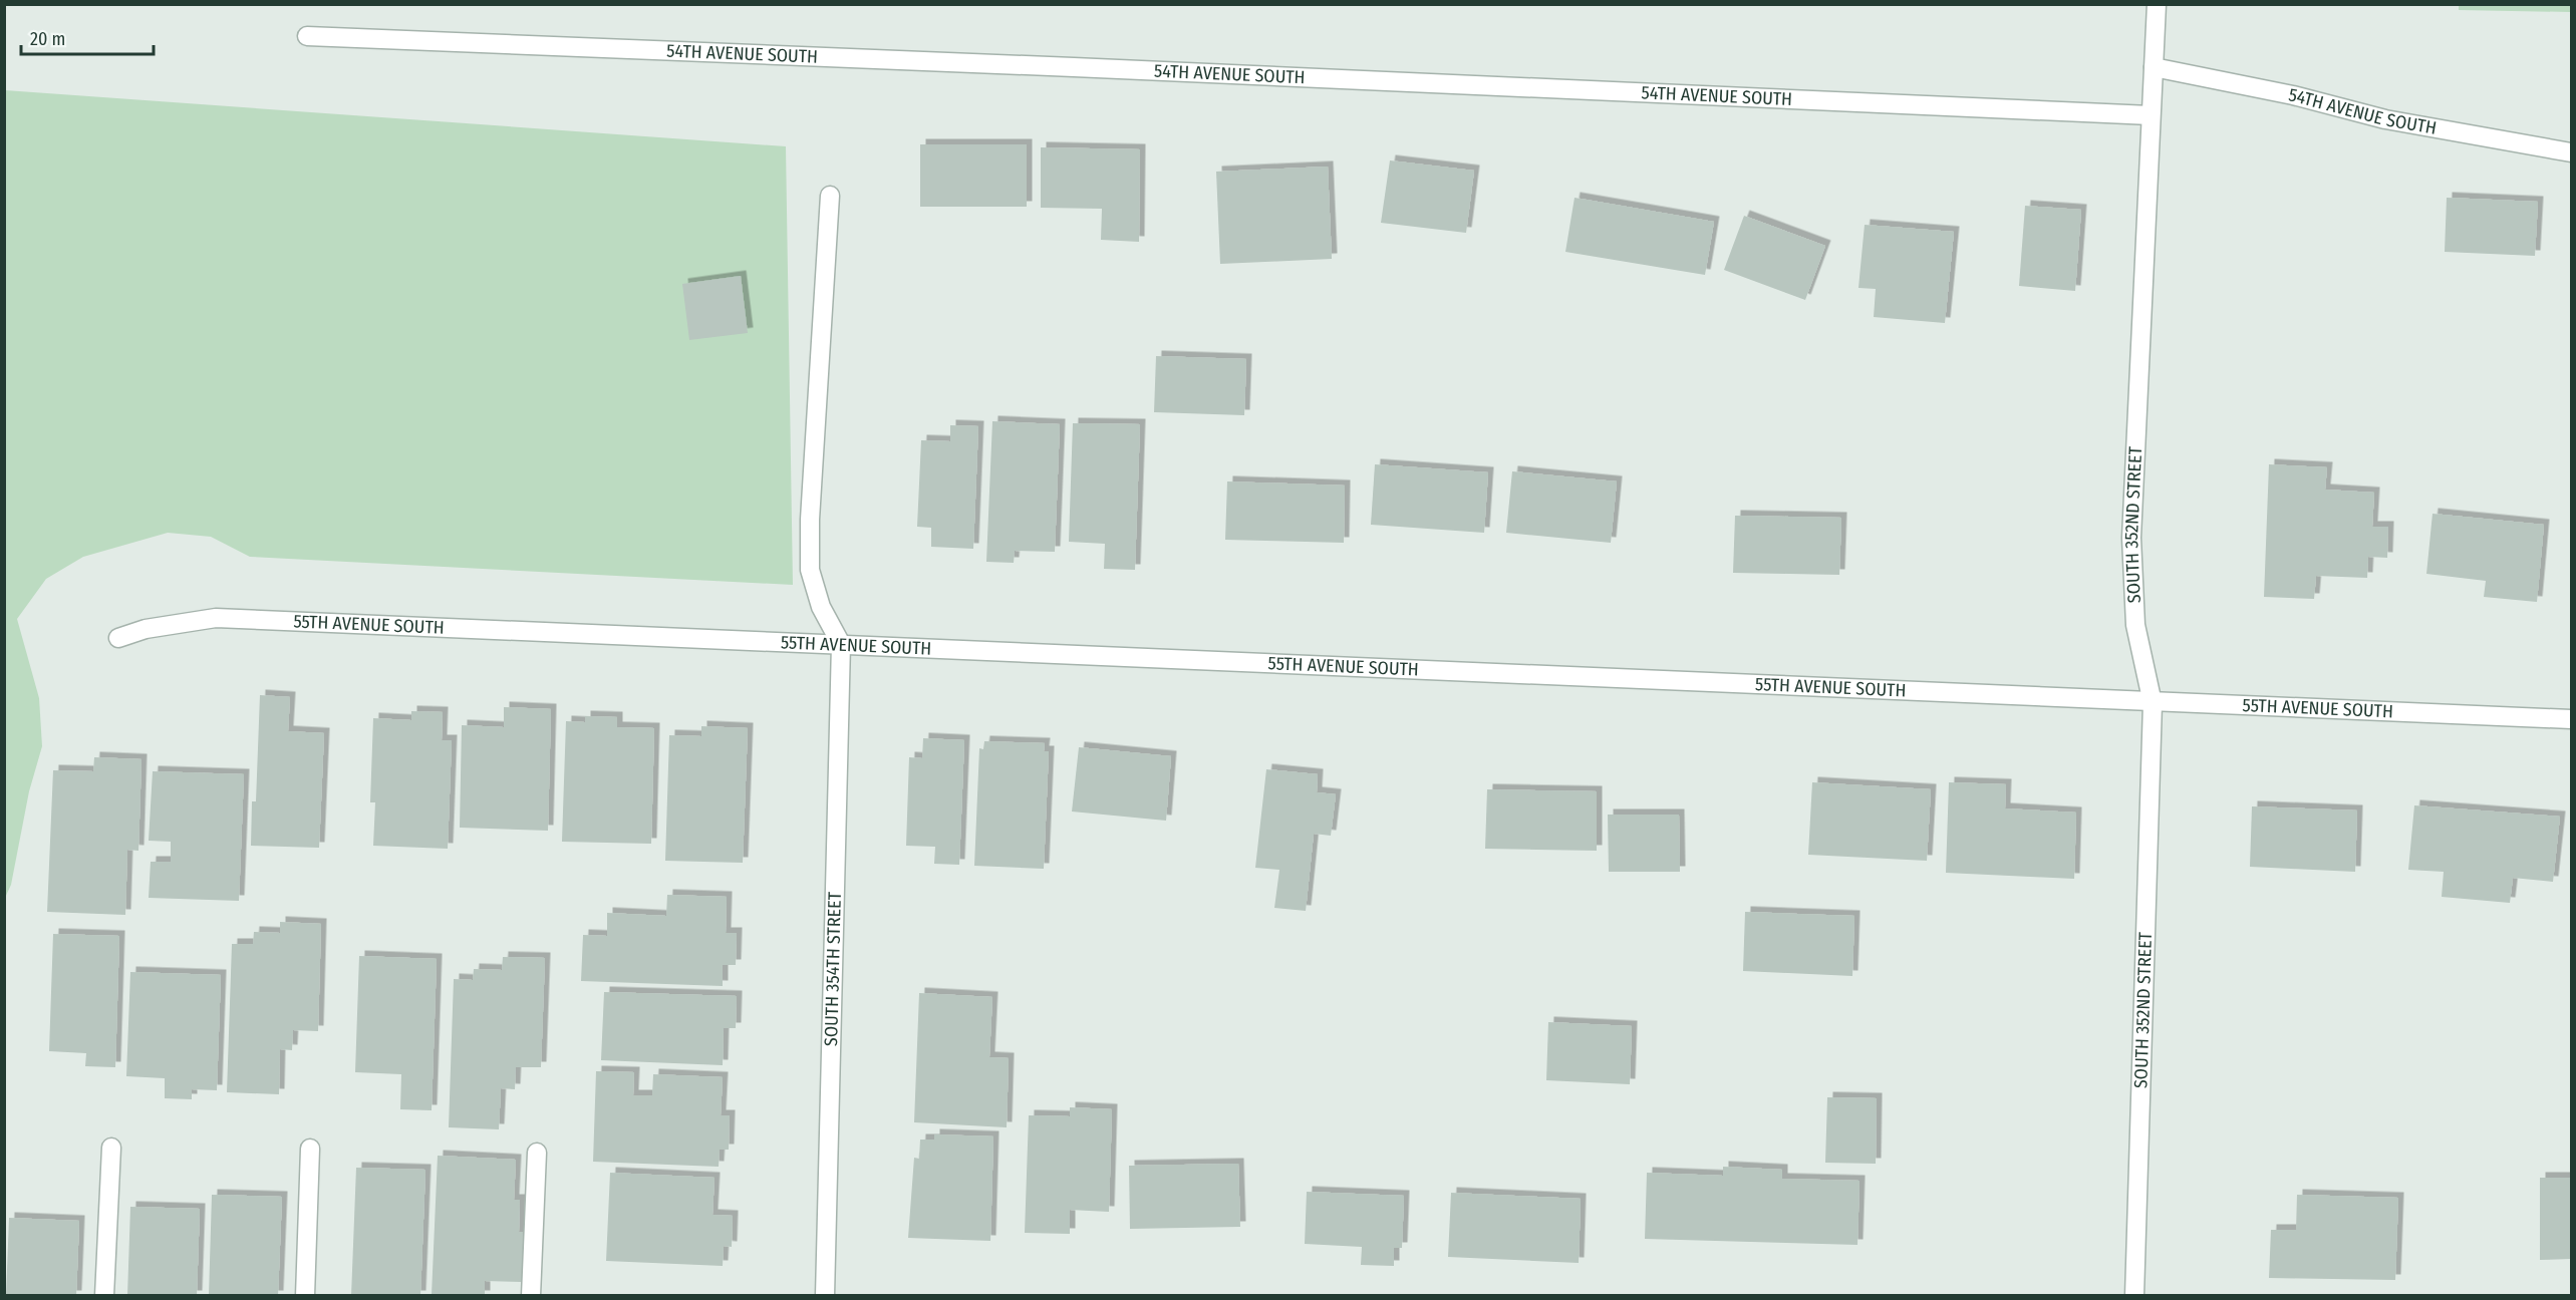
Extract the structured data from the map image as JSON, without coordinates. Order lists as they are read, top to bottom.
{
  "streets": {
    "street": [
      "54TH AVENUE SOUTH",
      "SOUTH 352ND STREET",
      "55TH AVENUE SOUTH",
      "SOUTH 354TH STREET"
    ]
  },
  "crossings": [
    ["54TH AVENUE SOUTH", "SOUTH 352ND STREET"],
    ["SOUTH 352ND STREET", "55TH AVENUE SOUTH"],
    ["55TH AVENUE SOUTH", "SOUTH 354TH STREET"]
  ],
  "scale_bar": "20 m"
}
